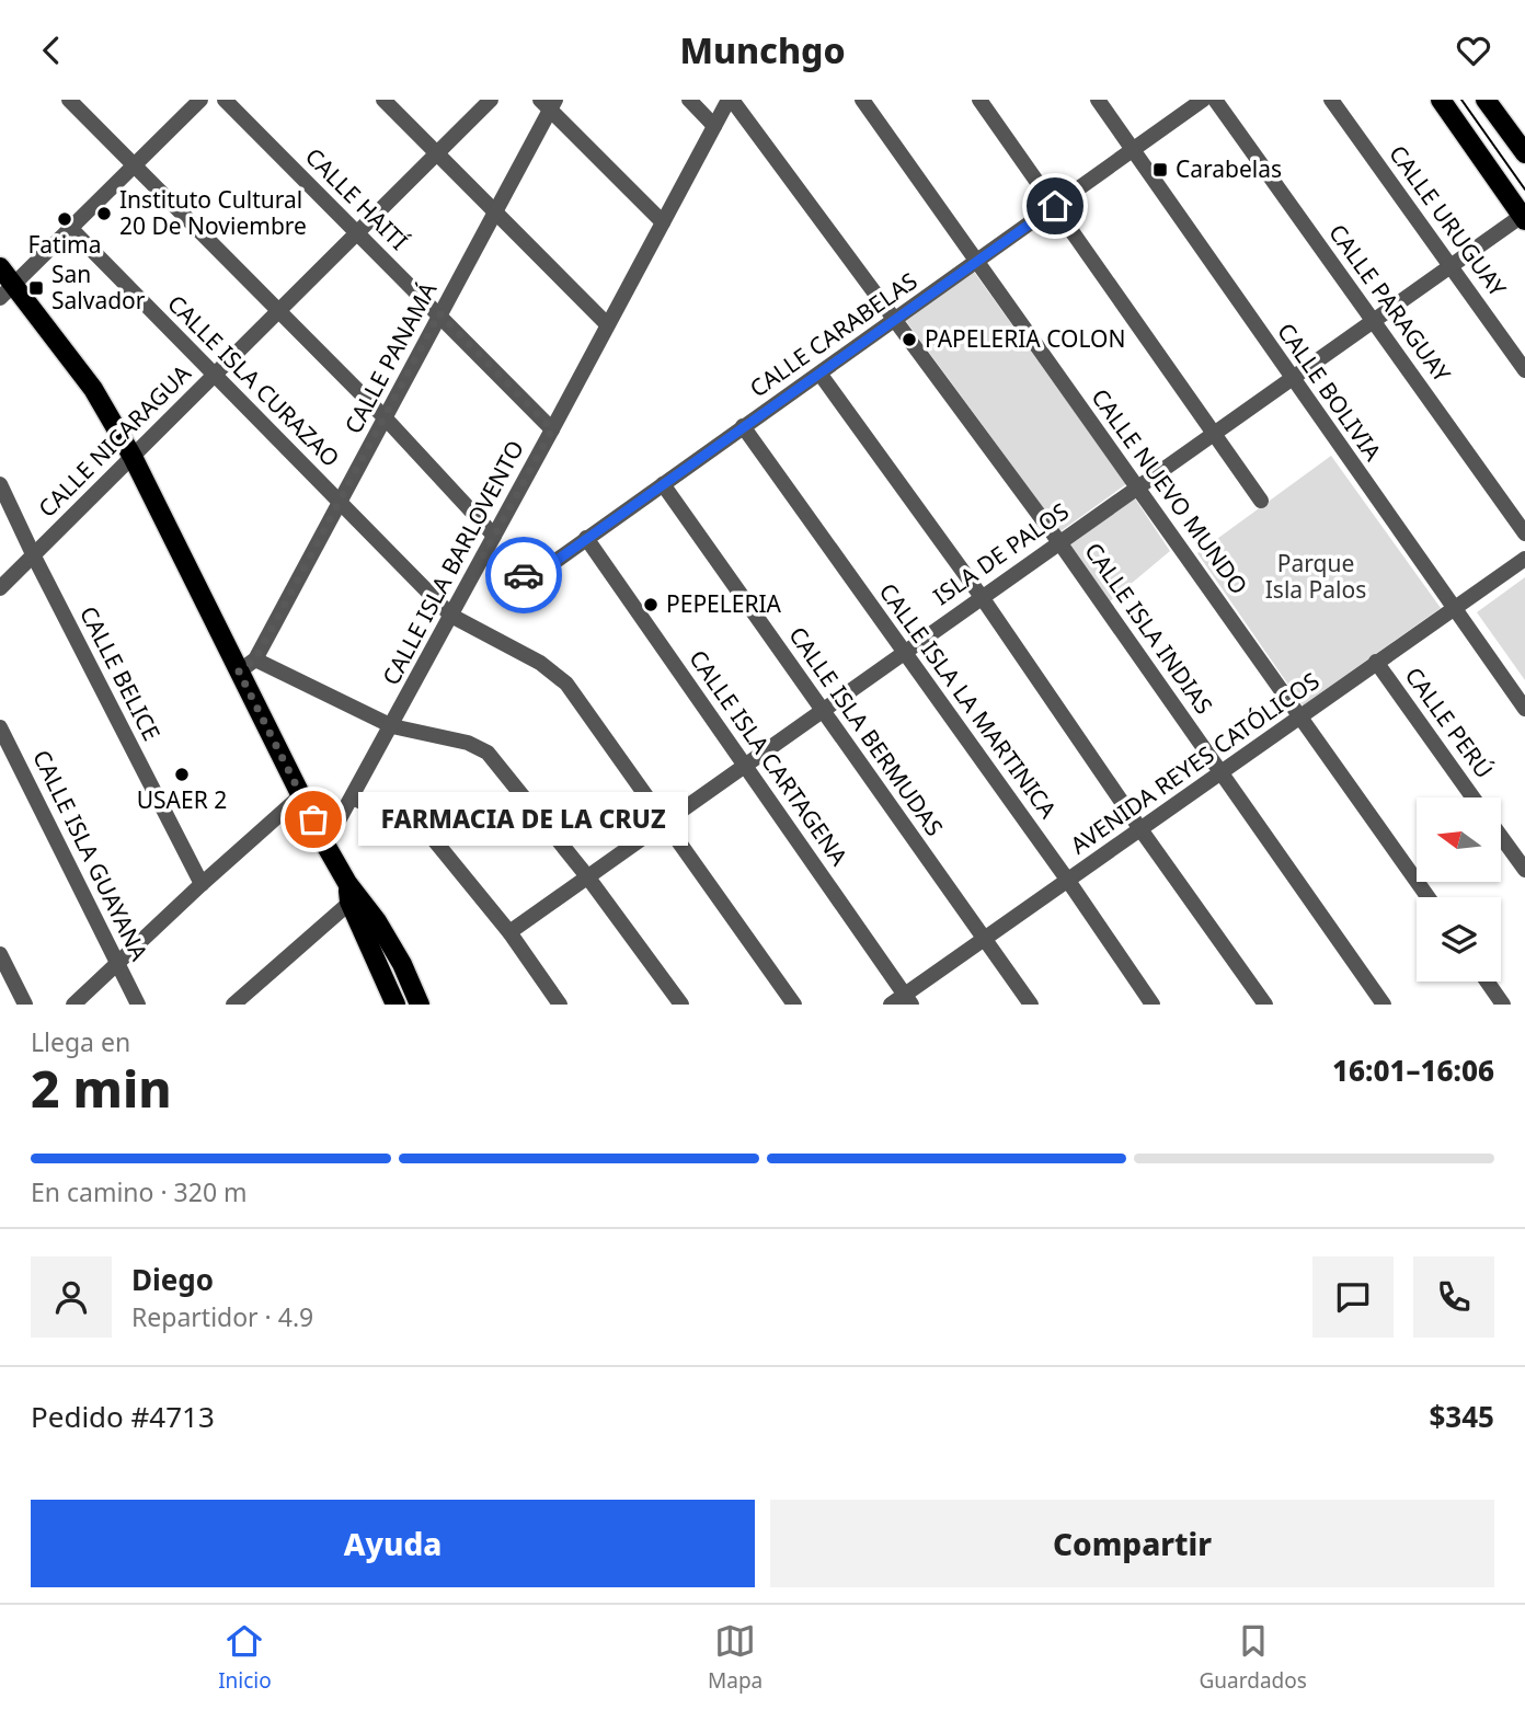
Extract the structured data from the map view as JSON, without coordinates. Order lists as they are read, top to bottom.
{
  "streets": {
    "street": [
      "CALLE HAITÍ",
      "CALLE URUGUAY",
      "CALLE PARAGUAY",
      "CALLE CARABELAS",
      "CALLE PANAMÁ",
      "CALLE ISLA CURAZAO",
      "CALLE BOLIVIA",
      "CALLE NICARAGUA",
      "CALLE NUEVO MUNDO",
      "ISLA DE PALOS",
      "CALLE ISLA BARLOVENTO",
      "CALLE ISLA INDIAS",
      "CALLE BELICE",
      "CALLE ISLA LA MARTINICA",
      "CALLE PERÚ",
      "CALLE ISLA BERMUDAS",
      "CALLE ISLA CARTAGENA",
      "AVENIDA REYES CATÓLICOS",
      "CALLE ISLA GUAYANA"
    ]
  },
  "crossings": [
    ["CALLE HAITÍ", "CALLE PANAMÁ"],
    ["CALLE HAITÍ", "CALLE NICARAGUA"],
    ["CALLE HAITÍ", "CALLE ISLA BARLOVENTO"],
    ["CALLE URUGUAY", "ISLA DE PALOS"],
    ["CALLE PARAGUAY", "ISLA DE PALOS"],
    ["CALLE CARABELAS", "CALLE BOLIVIA"],
    ["CALLE CARABELAS", "CALLE NUEVO MUNDO"],
    ["CALLE CARABELAS", "CALLE ISLA BARLOVENTO"],
    ["CALLE CARABELAS", "CALLE ISLA INDIAS"],
    ["CALLE CARABELAS", "CALLE ISLA LA MARTINICA"],
    ["CALLE CARABELAS", "CALLE ISLA BERMUDAS"],
    ["CALLE CARABELAS", "CALLE ISLA CARTAGENA"],
    ["CALLE PANAMÁ", "CALLE ISLA CURAZAO"],
    ["CALLE ISLA CURAZAO", "CALLE NICARAGUA"],
    ["CALLE ISLA CURAZAO", "ISLA DE PALOS"],
    ["CALLE ISLA CURAZAO", "CALLE ISLA BARLOVENTO"],
    ["CALLE BOLIVIA", "ISLA DE PALOS"],
    ["CALLE BOLIVIA", "AVENIDA REYES CATÓLICOS"],
    ["CALLE NICARAGUA", "CALLE BELICE"],
    ["CALLE NUEVO MUNDO", "ISLA DE PALOS"],
    ["CALLE NUEVO MUNDO", "AVENIDA REYES CATÓLICOS"],
    ["ISLA DE PALOS", "CALLE ISLA INDIAS"],
    ["ISLA DE PALOS", "CALLE ISLA LA MARTINICA"],
    ["ISLA DE PALOS", "CALLE ISLA BERMUDAS"],
    ["ISLA DE PALOS", "CALLE ISLA CARTAGENA"],
    ["CALLE ISLA BARLOVENTO", "CALLE ISLA INDIAS"],
    ["CALLE ISLA INDIAS", "AVENIDA REYES CATÓLICOS"],
    ["CALLE ISLA LA MARTINICA", "AVENIDA REYES CATÓLICOS"],
    ["CALLE PERÚ", "AVENIDA REYES CATÓLICOS"],
    ["CALLE ISLA BERMUDAS", "AVENIDA REYES CATÓLICOS"],
    ["CALLE ISLA CARTAGENA", "AVENIDA REYES CATÓLICOS"]
  ],
  "parks": ["Parque Isla Palos"],
  "places": {
    "transit": ["Carabelas", "San Salvador"],
    "other": [
      "Instituto Cultural 20 De Noviembre",
      "Fatima",
      "PAPELERIA COLON",
      "PEPELERIA",
      "USAER 2",
      "FARMACIA DE LA CRUZ"
    ]
  },
  "north": "left",
  "page": {
    "header": "Munchgo",
    "bubble": "FARMACIA DE LA CRUZ",
    "heading": ["2 min", "Llega en", "16:01–16:06"],
    "panel": [
      "Diego",
      "Repartidor · 4.9",
      "Pedido #4713",
      "$345"
    ],
    "bar": "En camino · 320 m",
    "buttons": ["Ayuda", "Compartir"],
    "tabs": ["Inicio", "Mapa", "Guardados"]
  }
}
